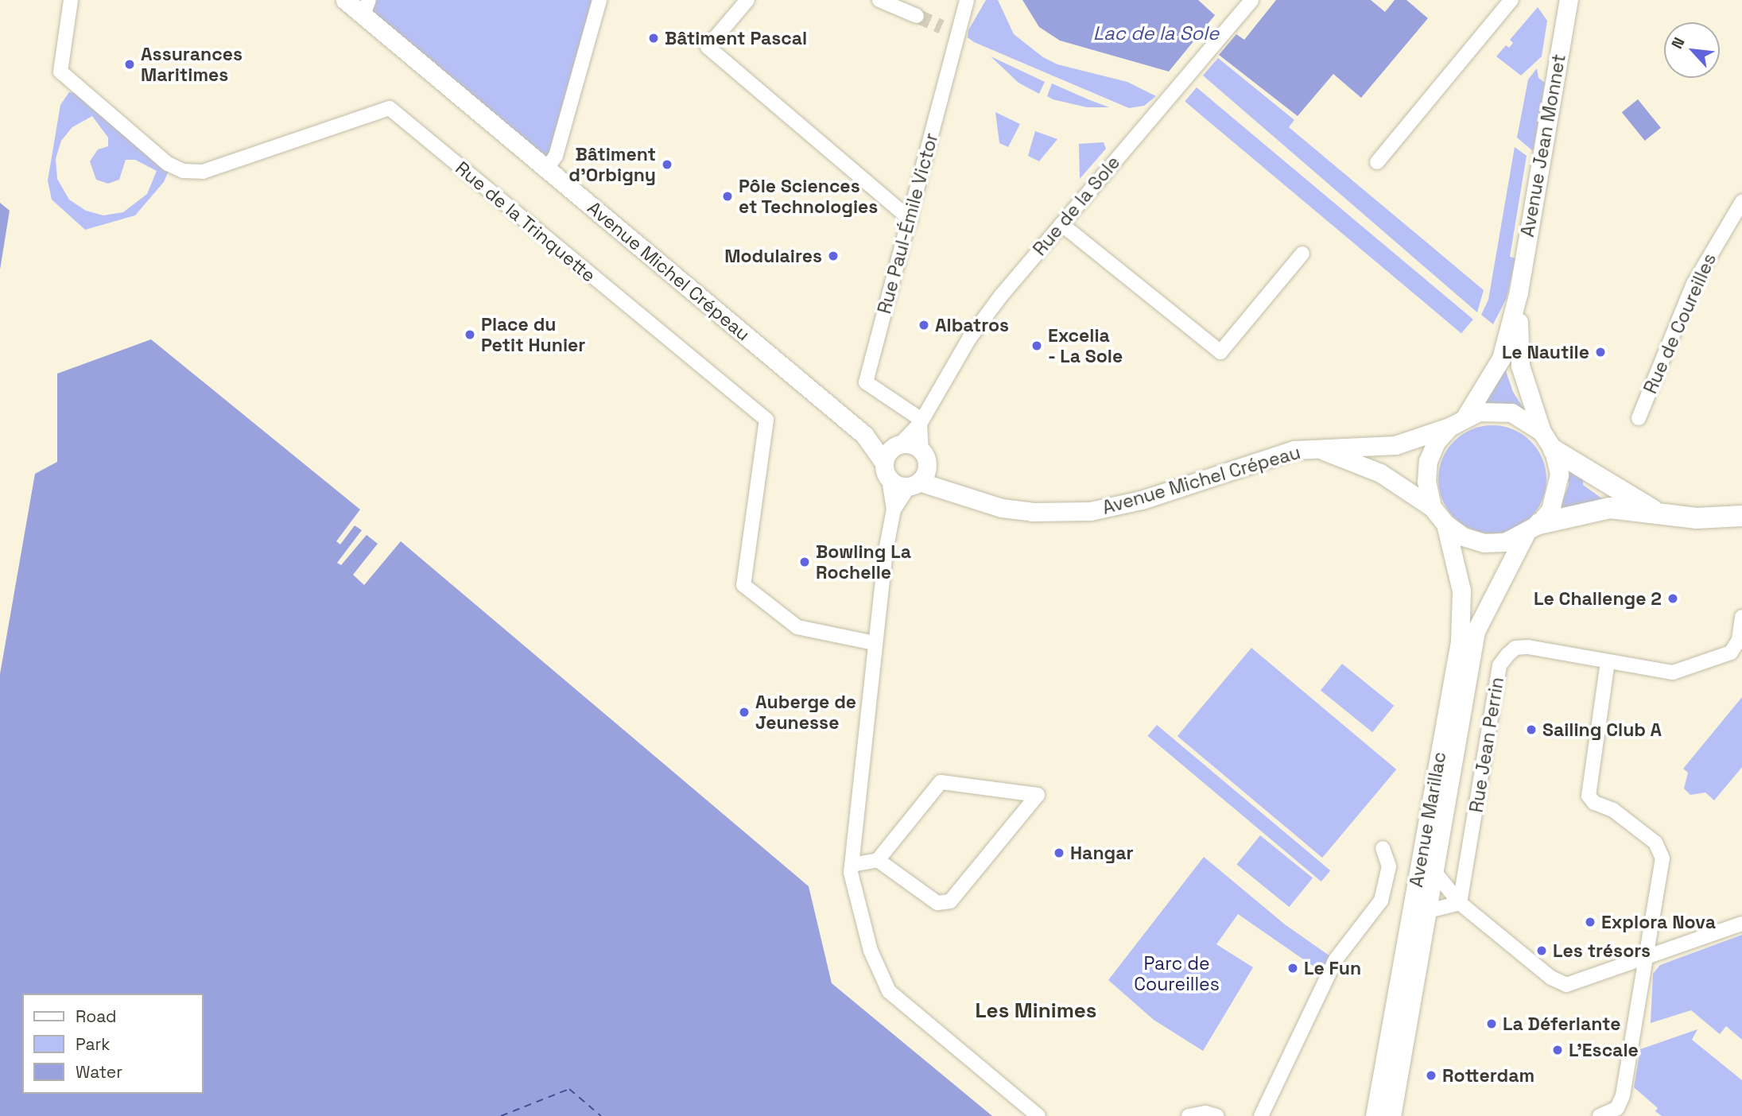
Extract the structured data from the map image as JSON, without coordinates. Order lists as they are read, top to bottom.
{
  "streets": {
    "street": [
      "Avenue Jean Monnet",
      "Rue de la Sole",
      "Rue de la Trinquette",
      "Rue Paul-Émile Victor",
      "Avenue Michel Crépeau",
      "Rue de Coureilles",
      "Rue Jean Perrin",
      "Avenue Marillac"
    ]
  },
  "crossings": [
    ["Avenue Jean Monnet", "Avenue Michel Crépeau"],
    ["Avenue Jean Monnet", "Avenue Marillac"],
    ["Rue de la Sole", "Rue Paul-Émile Victor"],
    ["Rue de la Sole", "Avenue Michel Crépeau"],
    ["Avenue Michel Crépeau", "Avenue Marillac"]
  ],
  "districts": ["Les Minimes"],
  "water": ["Lac de la Sole"],
  "parks": ["Parc de Coureilles"],
  "places": [
    "Bâtiment Pascal",
    "Assurances Maritimes",
    "Bâtiment d’Orbigny",
    "Pôle Sciences et Technologies",
    "Modulaires",
    "Albatros",
    "Place du Petit Hunier",
    "Excelia - La Sole",
    "Le Nautile",
    "Bowling La Rochelle",
    "Le Challenge 2",
    "Auberge de Jeunesse",
    "Sailing Club A",
    "Hangar",
    "Explora Nova",
    "Les trésors",
    "Le Fun",
    "La Déferlante",
    "L'Escale",
    "Rotterdam"
  ],
  "legend": ["Road", "Park", "Water"],
  "north": "top left"
}
